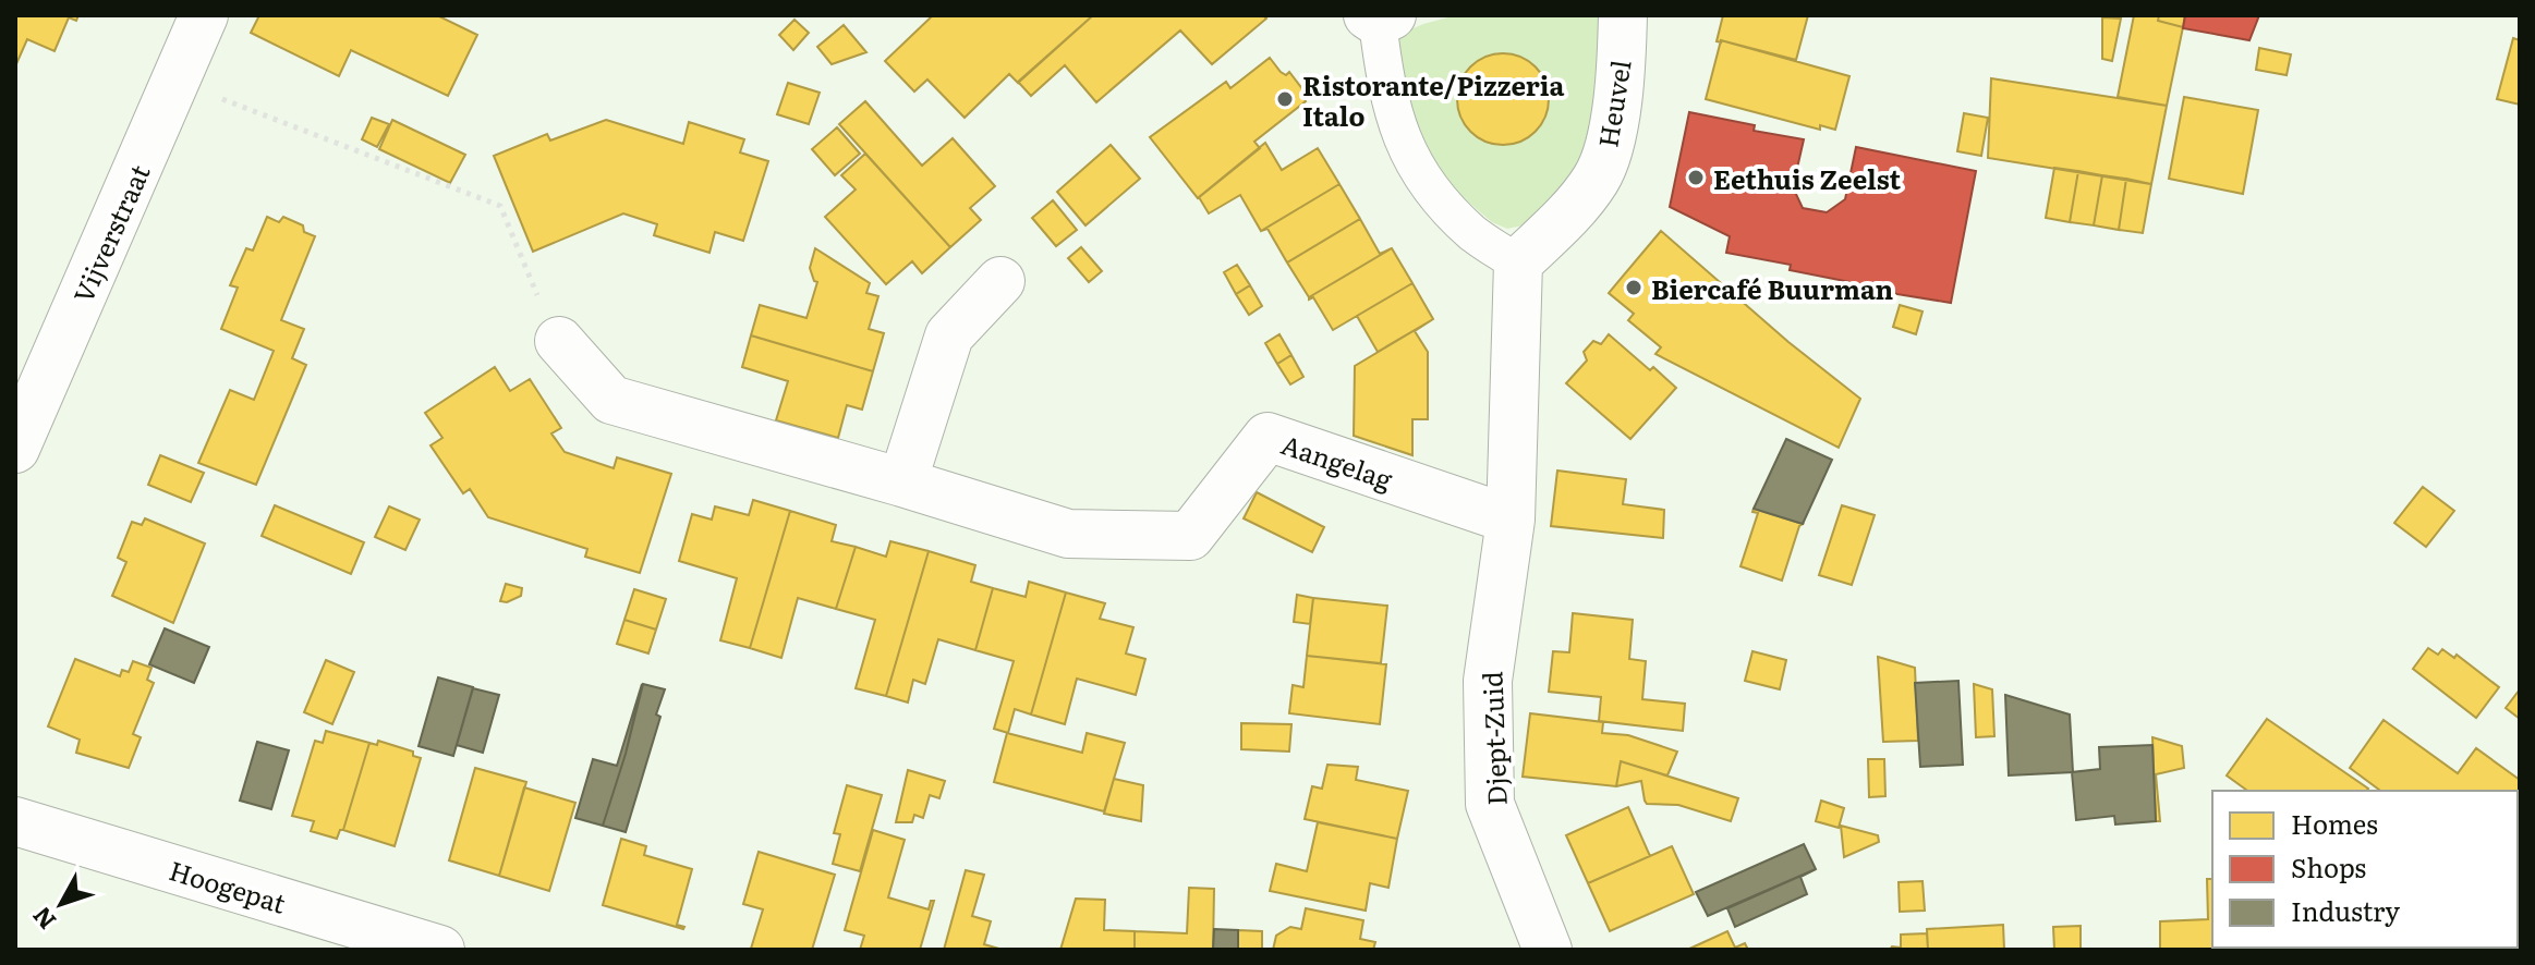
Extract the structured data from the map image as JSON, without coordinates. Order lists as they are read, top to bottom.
{
  "streets": {
    "street": [
      "Heuvel",
      "Vijverstraat",
      "Aangelag",
      "Djept-Zuid",
      "Hoogepat"
    ]
  },
  "crossings": [
    ["Aangelag", "Djept-Zuid"]
  ],
  "places": ["Ristorante/Pizzeria Italo", "Eethuis Zeelst", "Biercafé Buurman"],
  "legend": ["Homes", "Shops", "Industry"],
  "north": "bottom left"
}
